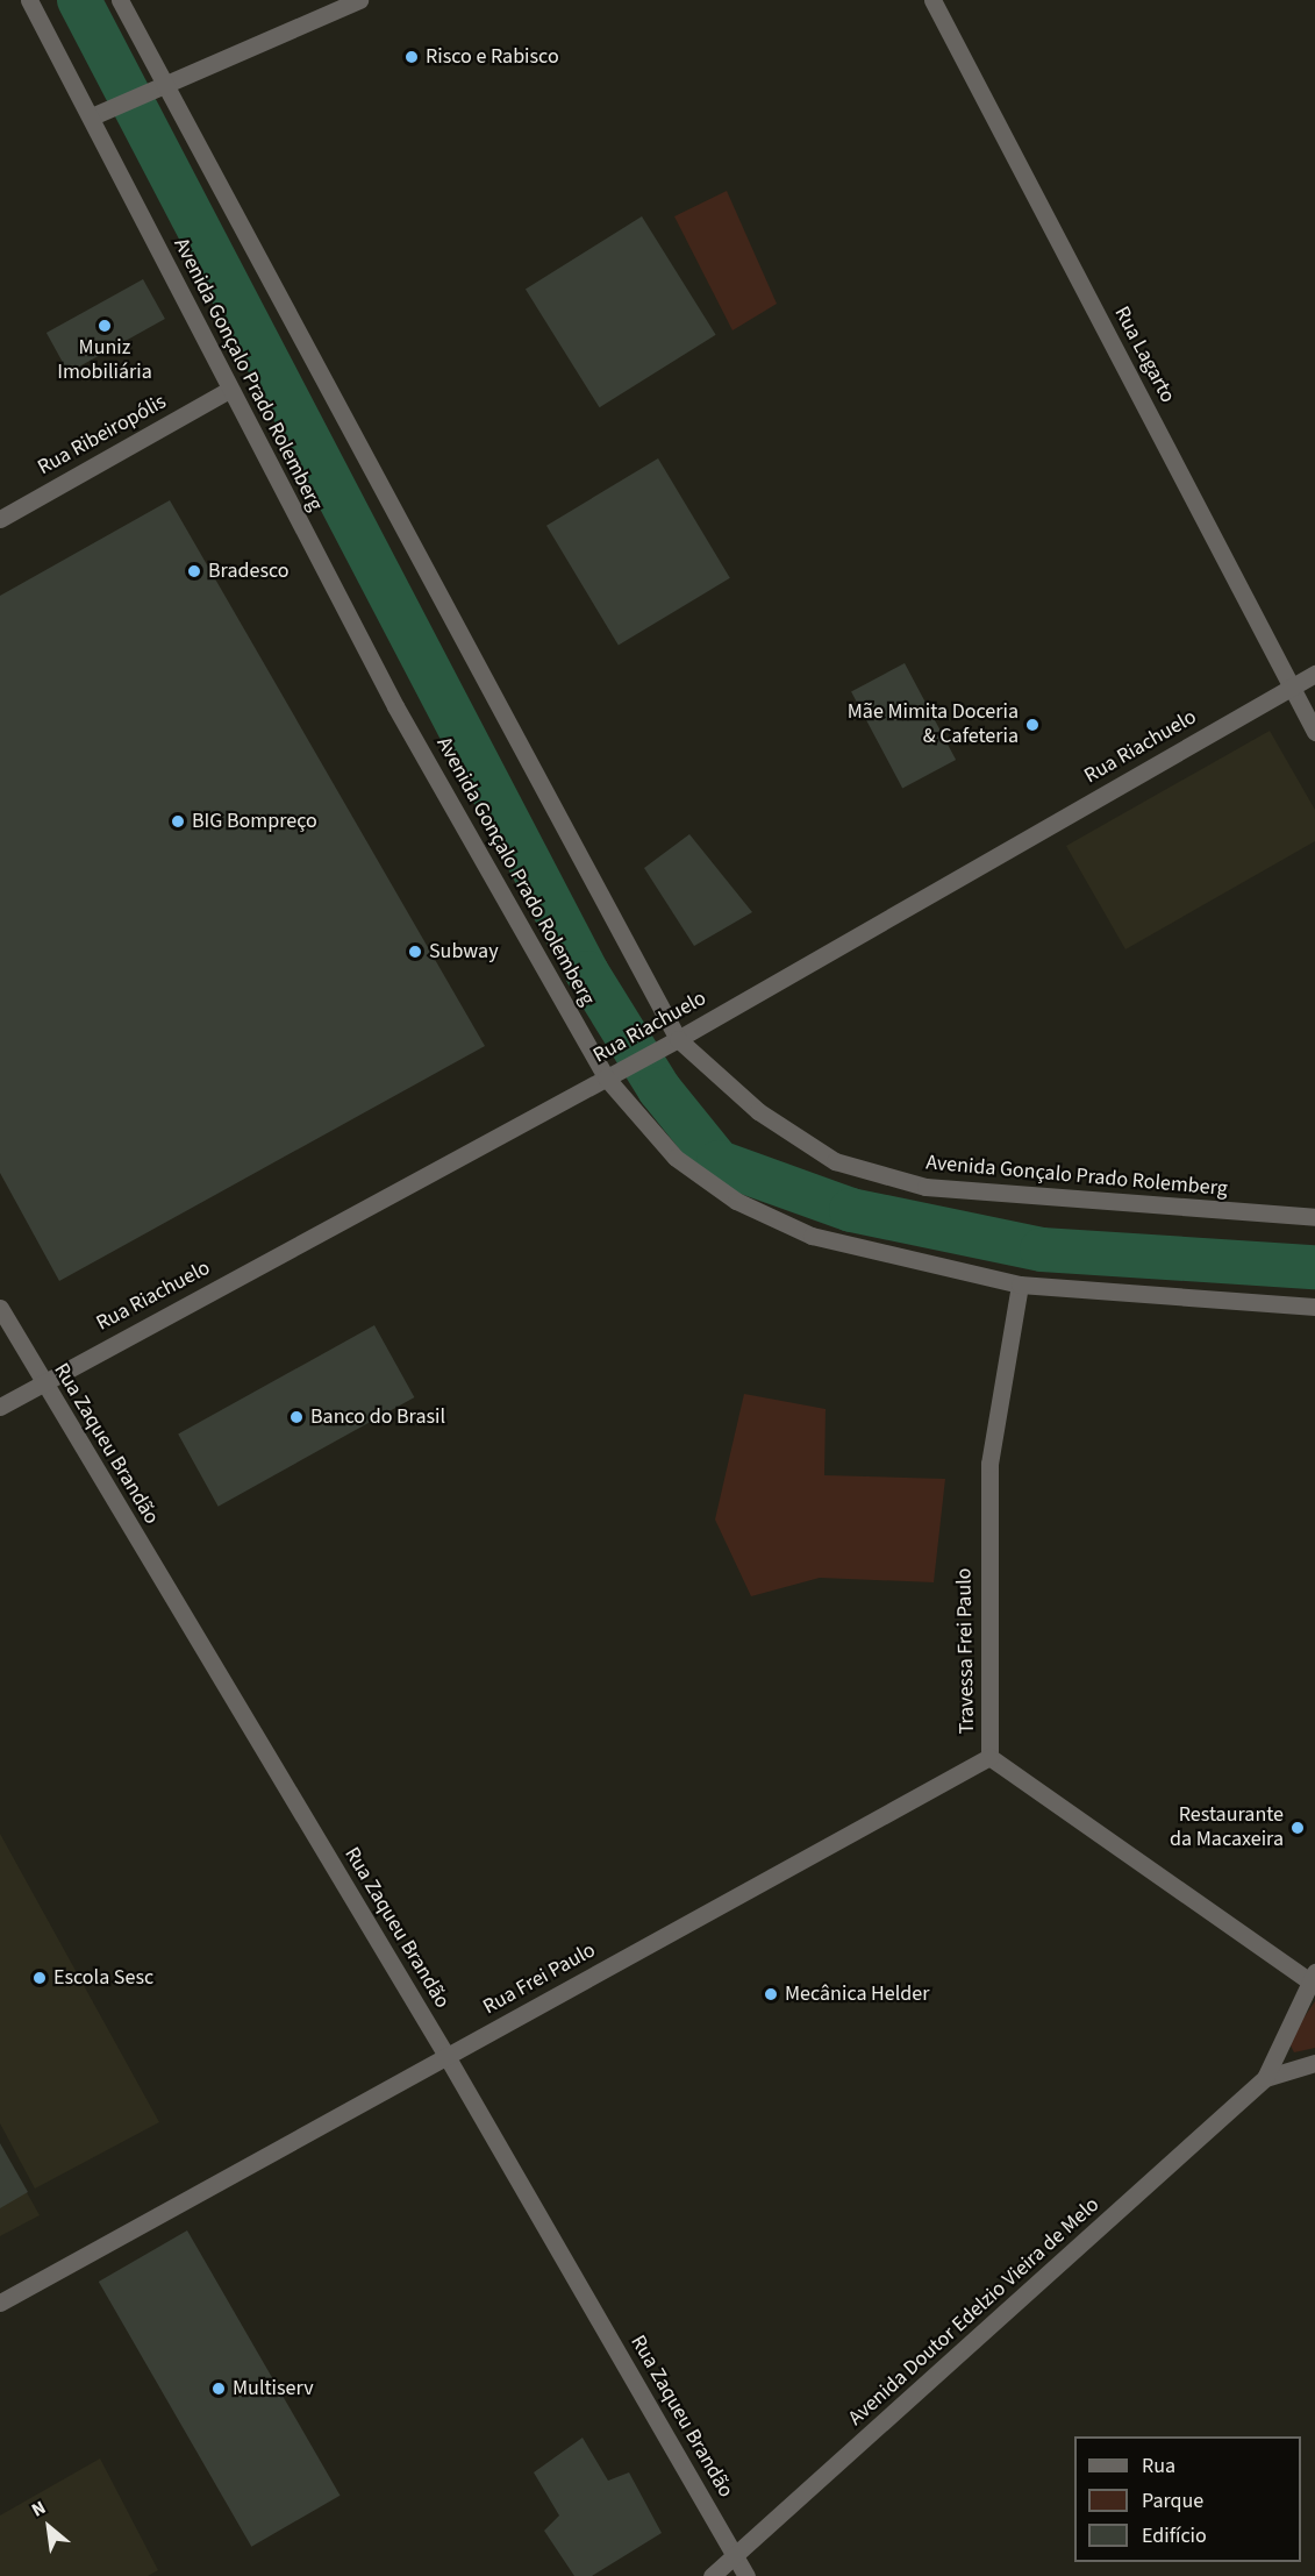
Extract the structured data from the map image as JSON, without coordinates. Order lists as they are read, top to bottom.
{
  "streets": {
    "street": [
      "Rua Lagarto",
      "Avenida Gonçalo Prado Rolemberg",
      "Rua Ribeiropólis",
      "Rua Riachuelo",
      "Rua Zaqueu Brandão",
      "Travessa Frei Paulo",
      "Rua Frei Paulo",
      "Avenida Doutor Edelzio Vieira de Melo"
    ]
  },
  "crossings": [
    ["Rua Lagarto", "Rua Riachuelo"],
    ["Avenida Gonçalo Prado Rolemberg", "Rua Ribeiropólis"],
    ["Avenida Gonçalo Prado Rolemberg", "Rua Riachuelo"],
    ["Avenida Gonçalo Prado Rolemberg", "Travessa Frei Paulo"],
    ["Rua Riachuelo", "Rua Zaqueu Brandão"],
    ["Rua Zaqueu Brandão", "Rua Frei Paulo"],
    ["Rua Zaqueu Brandão", "Avenida Doutor Edelzio Vieira de Melo"],
    ["Travessa Frei Paulo", "Rua Frei Paulo"]
  ],
  "places": [
    "Risco e Rabisco",
    "Muniz Imobiliária",
    "Bradesco",
    "Mãe Mimita Doceria & Cafeteria",
    "BIG Bompreço",
    "Subway",
    "Banco do Brasil",
    "Restaurante da Macaxeira",
    "Escola Sesc",
    "Mecânica Helder",
    "Multiserv"
  ],
  "legend": ["Rua", "Parque", "Edifício"],
  "north": "top left"
}
